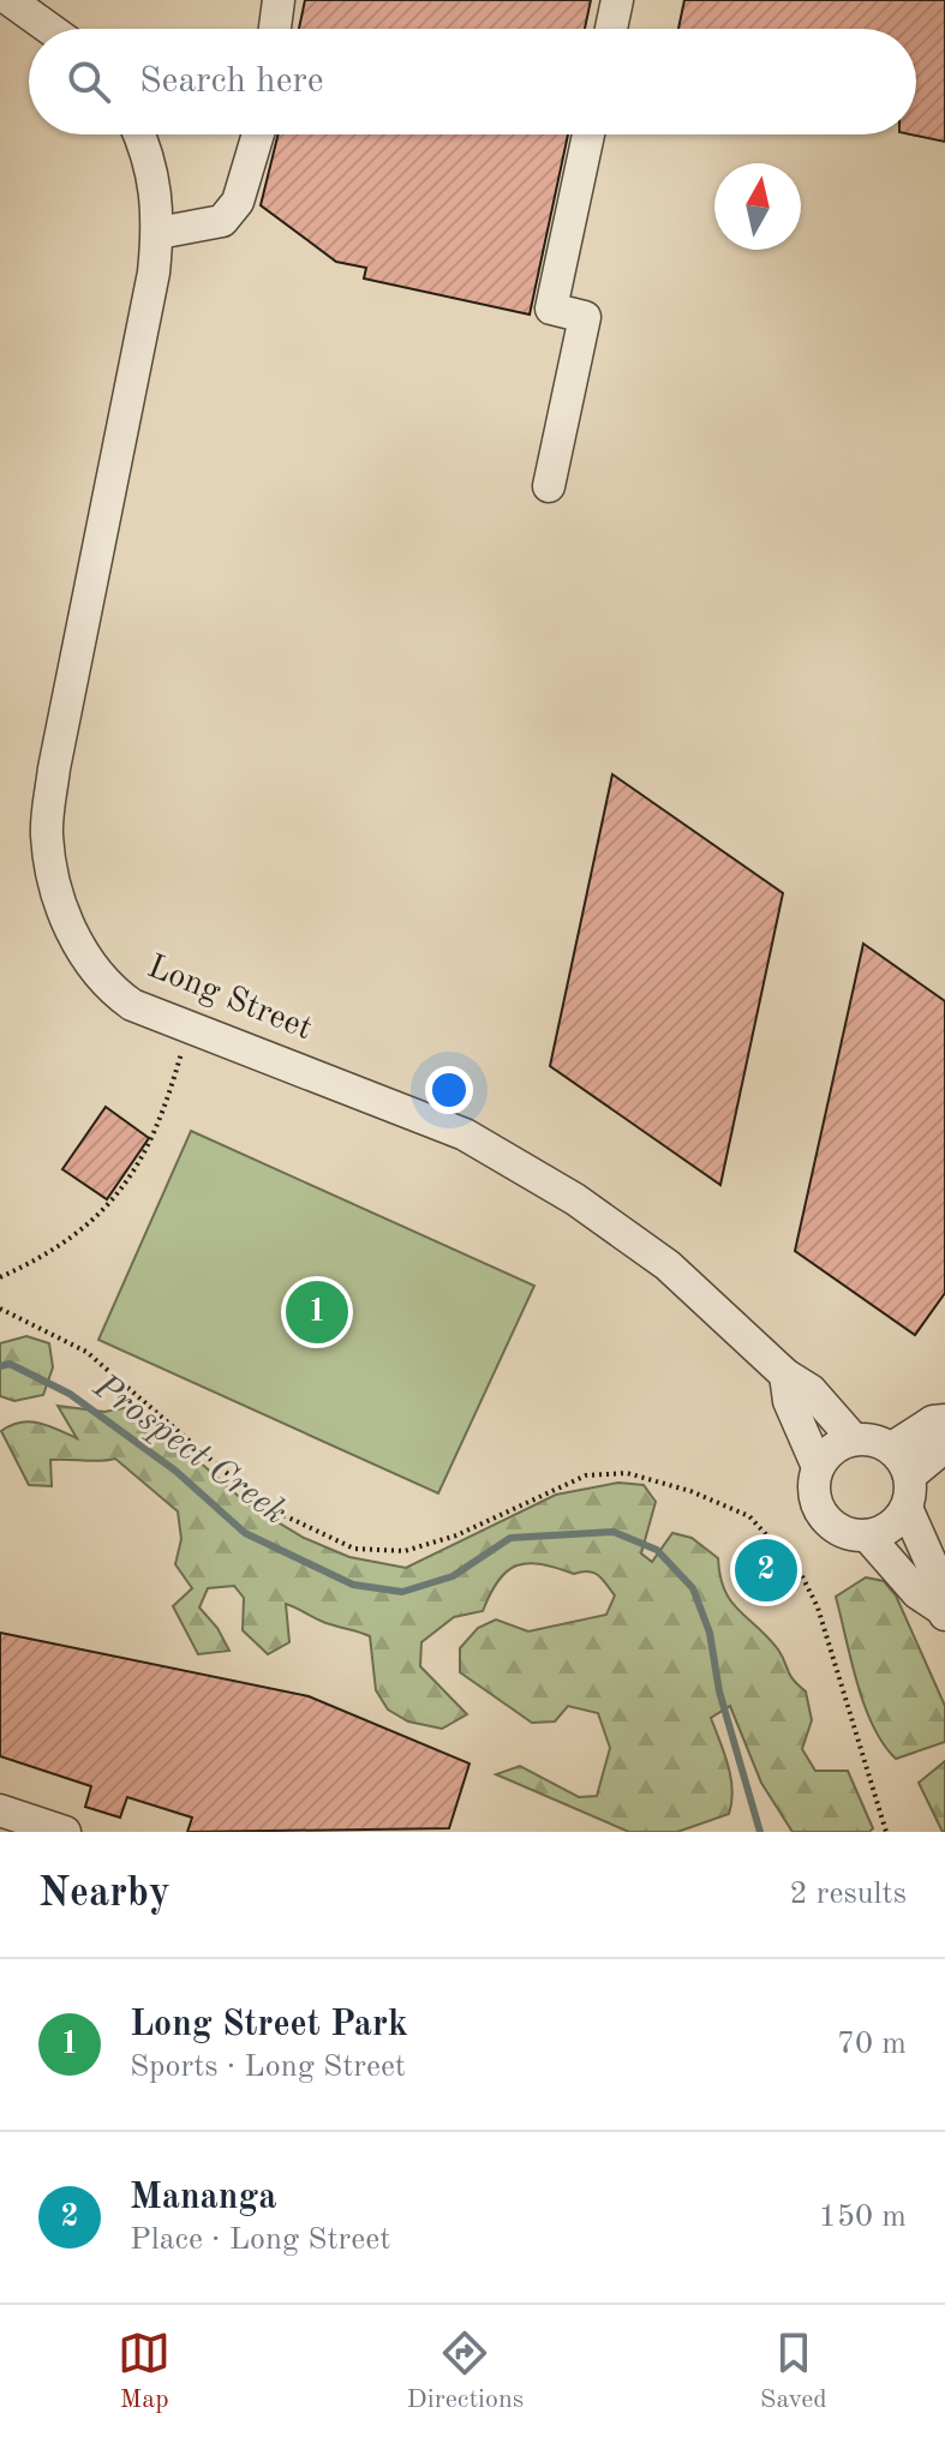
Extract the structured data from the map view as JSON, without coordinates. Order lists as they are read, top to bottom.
{
  "streets": {
    "street": ["Long Street"]
  },
  "water": ["Prospect Creek"],
  "north": "top",
  "page": {
    "search": "Search here",
    "pins": ["1", "2"],
    "heading": ["Nearby", "2 results"],
    "list": [
      {
        "mark": "1",
        "name": "Long Street Park",
        "note": "Sports · Long Street",
        "value": "70 m"
      },
      {
        "mark": "2",
        "name": "Mananga",
        "note": "Place · Long Street",
        "value": "150 m"
      }
    ],
    "nav": ["Map", "Directions", "Saved"]
  }
}
